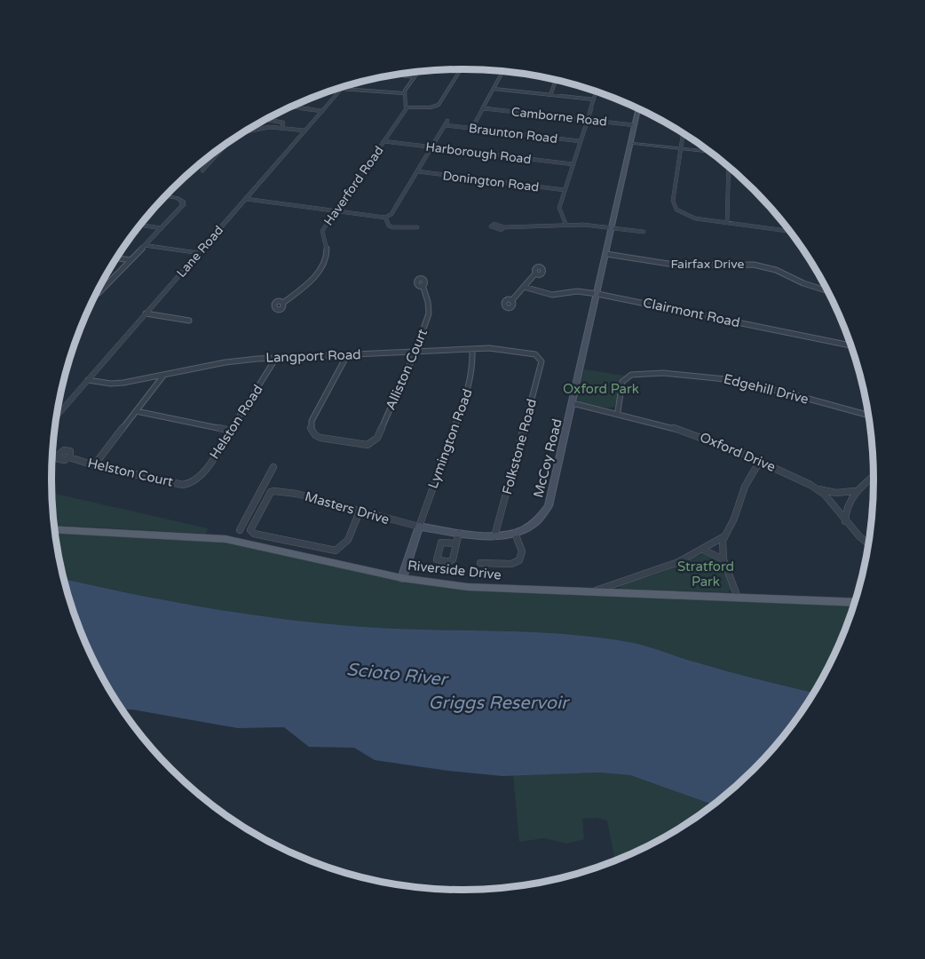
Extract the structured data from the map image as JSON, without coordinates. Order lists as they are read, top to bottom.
{
  "streets": {
    "main road": ["McCoy Road", "Riverside Drive"],
    "street": [
      "Camborne Road",
      "Braunton Road",
      "Harborough Road",
      "Donington Road",
      "Haverford Road",
      "Lane Road",
      "Fairfax Drive",
      "Clairmont Road",
      "Langport Road",
      "Alliston Court",
      "Edgehill Drive",
      "Helston Road",
      "Lymington Road",
      "Folkstone Road",
      "Oxford Drive",
      "Helston Court",
      "Masters Drive"
    ]
  },
  "crossings": [
    ["Camborne Road", "McCoy Road"],
    ["Harborough Road", "Haverford Road"],
    ["Lane Road", "Langport Road"],
    ["Fairfax Drive", "McCoy Road"],
    ["Clairmont Road", "McCoy Road"],
    ["Langport Road", "Alliston Court"],
    ["Langport Road", "Helston Road"],
    ["Langport Road", "Lymington Road"],
    ["Langport Road", "Folkstone Road"],
    ["Edgehill Drive", "Oxford Drive"],
    ["Helston Road", "Helston Court"],
    ["Lymington Road", "McCoy Road"],
    ["Lymington Road", "Masters Drive"],
    ["Folkstone Road", "McCoy Road"],
    ["Oxford Drive", "McCoy Road"],
    ["McCoy Road", "Masters Drive"]
  ],
  "water": ["Scioto River", "Griggs Reservoir"],
  "parks": ["Oxford Park", "Stratford Park"]
}
